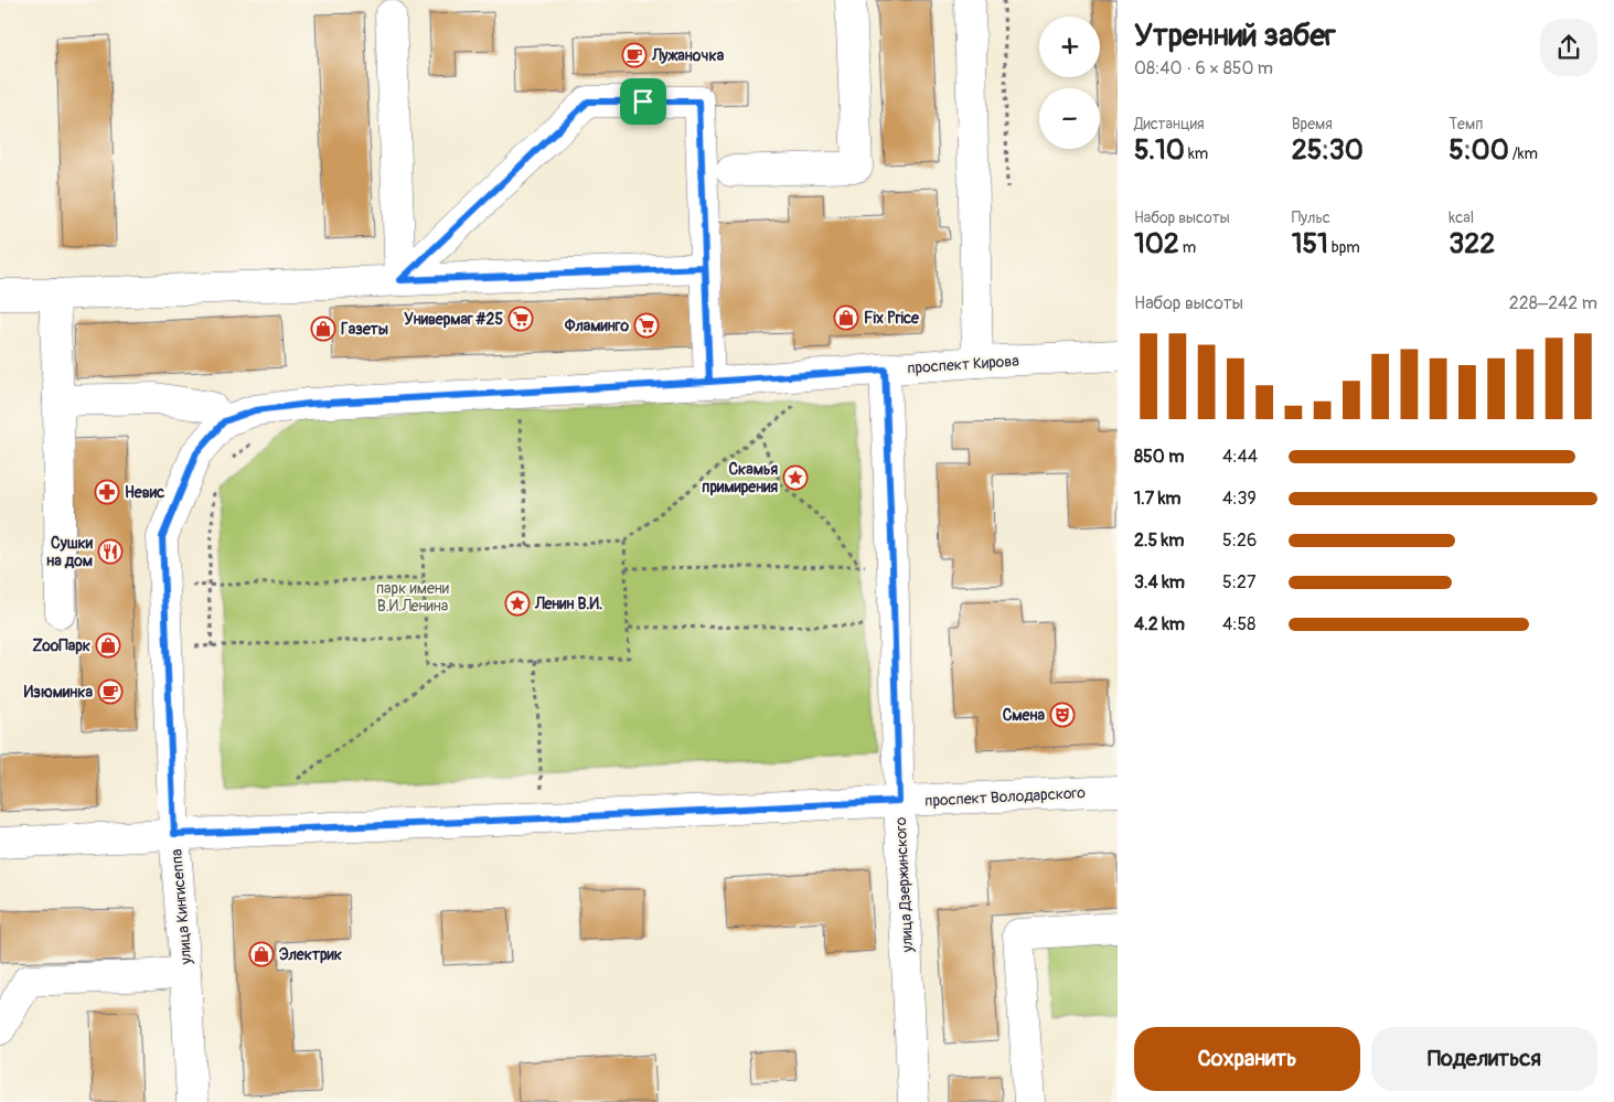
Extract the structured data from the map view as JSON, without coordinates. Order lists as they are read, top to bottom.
{
  "streets": {
    "street": [
      "проспект Кирова",
      "проспект Володарского",
      "улица Дзержинского",
      "улица Кингисеппа"
    ]
  },
  "crossings": [
    ["проспект Кирова", "улица Дзержинского"],
    ["проспект Кирова", "улица Кингисеппа"],
    ["проспект Володарского", "улица Дзержинского"],
    ["проспект Володарского", "улица Кингисеппа"]
  ],
  "parks": ["парк имени В.И.Ленина"],
  "places": {
    "cafe": ["Лужаночка", "Изюминка"],
    "shop": [
      "Fix Price",
      "Газеты",
      "ZooПарк",
      "Электрик"
    ],
    "supermarket": ["Универмаг #25", "Фламинго"],
    "place": ["Скамья примирения", "Ленин В.И."],
    "pharmacy": ["Невис"],
    "restaurant": ["Сушки на дом"],
    "theatre": ["Смена"]
  },
  "page": {
    "heading": ["Утренний забег", "08:40 · 6 × 850 m"],
    "map_buttons": ["+", "−"],
    "stats": [
      ["Дистанция", "5.10 km"],
      ["Время", "25:30"],
      ["Темп", "5:00 /km"],
      ["Набор высоты", "102 m"],
      ["Пульс", "151 bpm"],
      ["kcal", "322"]
    ],
    "chart": ["Набор высоты", "228–242 m"],
    "list": [
      {
        "name": "850 m",
        "note": "4:44"
      },
      {
        "name": "1.7 km",
        "note": "4:39"
      },
      {
        "name": "2.5 km",
        "note": "5:26"
      },
      {
        "name": "3.4 km",
        "note": "5:27"
      },
      {
        "name": "4.2 km",
        "note": "4:58"
      }
    ],
    "buttons": ["Сохранить", "Поделиться"]
  }
}
